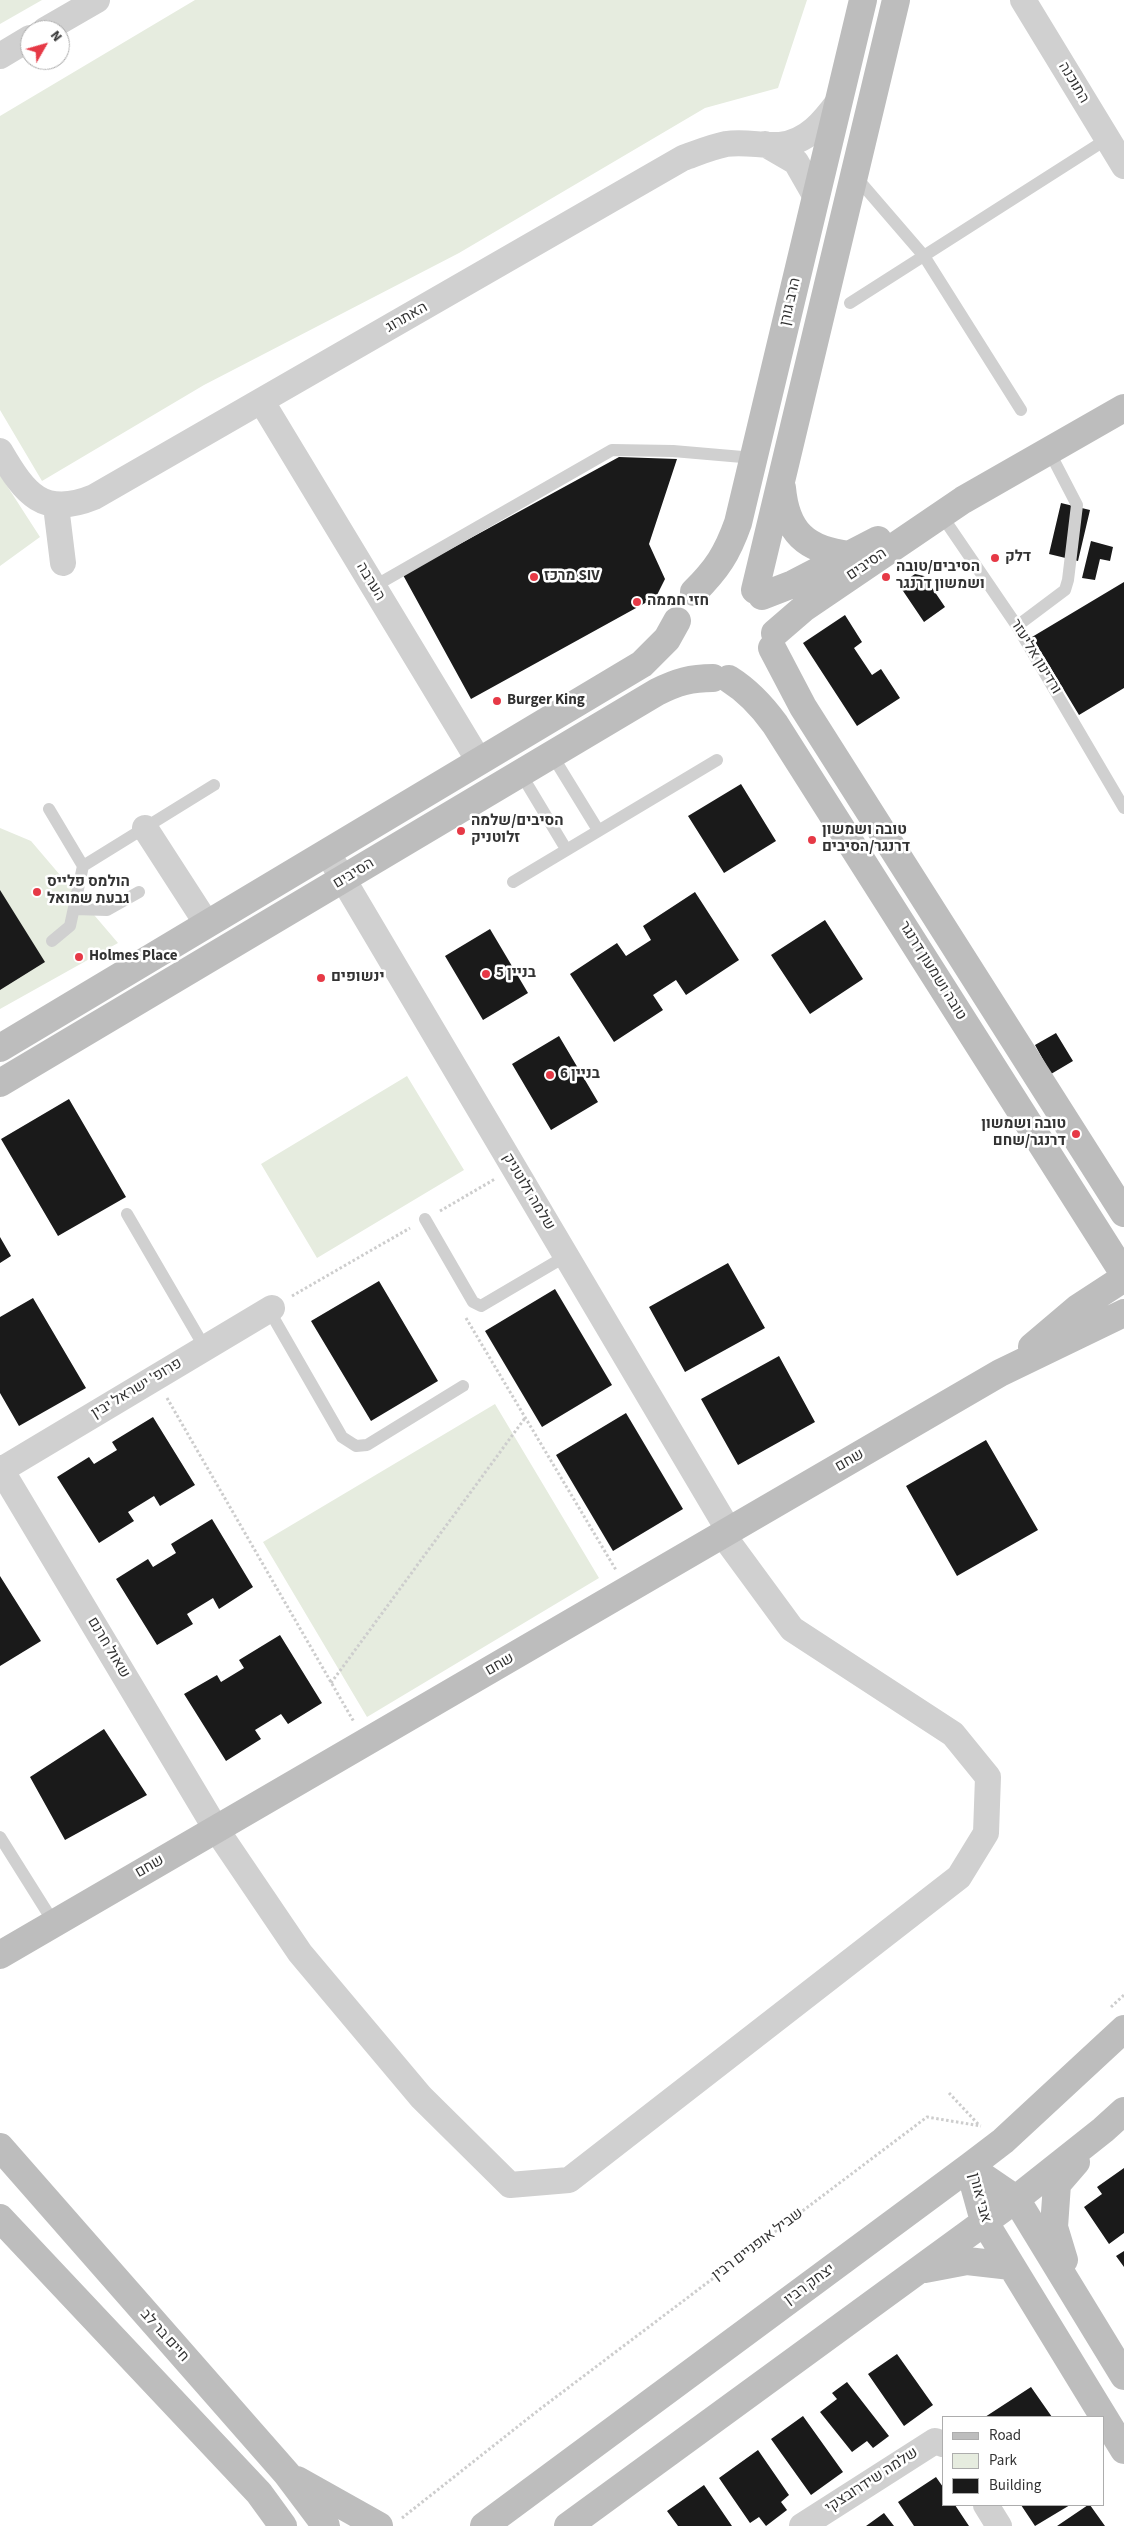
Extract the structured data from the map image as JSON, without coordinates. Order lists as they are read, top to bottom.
{
  "streets": {
    "street": [
      "התוכנה",
      "הרב גורן",
      "האתרוג",
      "הסיבים",
      "הערבה",
      "טובה ושמעון דרנגר",
      "שלמה זלוטניק",
      "פרופ' ישראל יבין",
      "שחם",
      "שאול חרנם",
      "אבי אורן",
      "יצחק רבין",
      "חיים בר לב",
      "שלמה שידרובצקי"
    ],
    "lane": ["ורדינון אליעזר"],
    "path": ["שביל אופניים רבין"]
  },
  "crossings": [
    ["הרב גורן", "האתרוג"],
    ["הרב גורן", "הסיבים"],
    ["הרב גורן", "טובה ושמעון דרנגר"],
    ["האתרוג", "הערבה"],
    ["הסיבים", "ורדינון אליעזר"],
    ["הסיבים", "טובה ושמעון דרנגר"],
    ["הסיבים", "שלמה זלוטניק"],
    ["שלמה זלוטניק", "שחם"],
    ["שלמה זלוטניק", "שאול חרנם"],
    ["פרופ' ישראל יבין", "שאול חרנם"],
    ["שחם", "שאול חרנם"],
    ["אבי אורן", "יצחק רבין"]
  ],
  "places": [
    "דלק",
    "מרכז SIV",
    "הסיבים/טובה ושמשון דרנגר",
    "חזי חממה",
    "Burger King",
    "הסיבים/שלמה זלוטניק",
    "טובה ושמשון דרנגר/הסיבים",
    "הולמס פלייס גבעת שמואל",
    "Holmes Place",
    "בניין 5",
    "ינשופים",
    "בניין 6",
    "טובה ושמשון דרנגר/שחם"
  ],
  "legend": ["Road", "Park", "Building"],
  "north": "top right"
}
